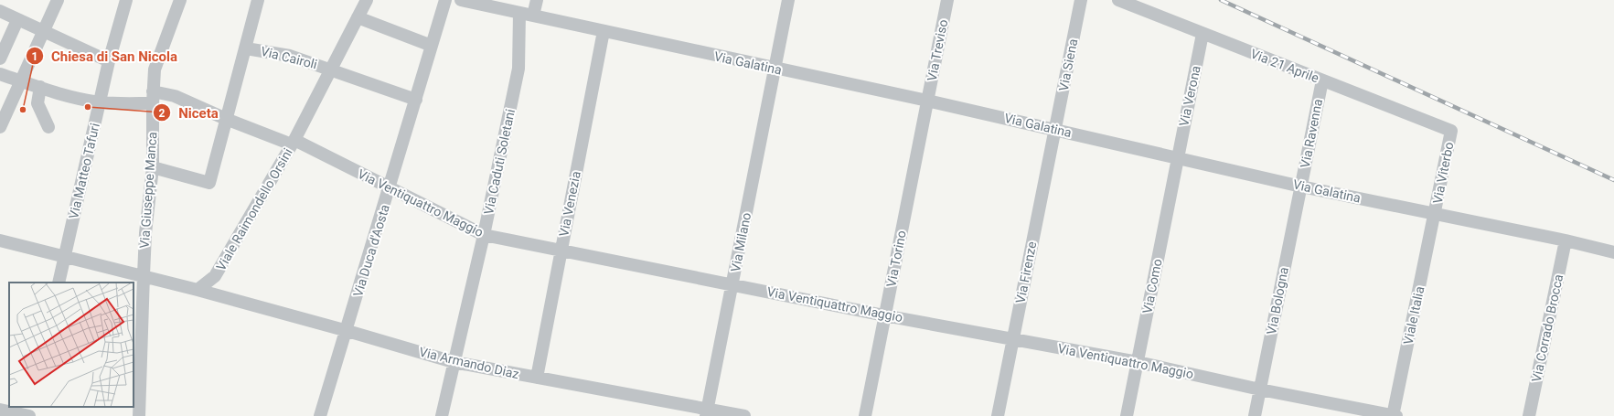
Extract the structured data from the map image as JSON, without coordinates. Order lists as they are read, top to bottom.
{
  "streets": {
    "street": [
      "Via Treviso",
      "Via Cairoli",
      "Via Galatina",
      "Via Siena",
      "Via 21 Aprile",
      "Via Verona",
      "Via Ravenna",
      "Via Caduti Soletani",
      "Via Matteo Tafuri",
      "Via Viterbo",
      "Via Giuseppe Manca",
      "Via Ventiquattro Maggio",
      "Via Venezia",
      "Viale Raimondello Orsini",
      "Via Milano",
      "Via Duca d'Aosta",
      "Via Torino",
      "Via Firenze",
      "Via Como",
      "Via Bologna",
      "Viale Italia",
      "Via Corrado Brocca",
      "Via Armando Diaz"
    ]
  },
  "crossings": [
    ["Via Treviso", "Via Galatina"],
    ["Via Treviso", "Via Torino"],
    ["Via Cairoli", "Viale Raimondello Orsini"],
    ["Via Cairoli", "Via Duca d'Aosta"],
    ["Via Galatina", "Via Siena"],
    ["Via Galatina", "Via Verona"],
    ["Via Galatina", "Via Ravenna"],
    ["Via Galatina", "Via Caduti Soletani"],
    ["Via Galatina", "Via Viterbo"],
    ["Via Galatina", "Via Venezia"],
    ["Via Galatina", "Via Milano"],
    ["Via Galatina", "Via Torino"],
    ["Via Galatina", "Via Firenze"],
    ["Via Galatina", "Via Como"],
    ["Via Galatina", "Via Bologna"],
    ["Via Galatina", "Viale Italia"],
    ["Via Galatina", "Via Corrado Brocca"],
    ["Via Siena", "Via Firenze"],
    ["Via 21 Aprile", "Via Verona"],
    ["Via 21 Aprile", "Via Ravenna"],
    ["Via 21 Aprile", "Via Viterbo"],
    ["Via Verona", "Via Como"],
    ["Via Ravenna", "Via Bologna"],
    ["Via Caduti Soletani", "Via Ventiquattro Maggio"],
    ["Via Caduti Soletani", "Via Armando Diaz"],
    ["Via Matteo Tafuri", "Via Ventiquattro Maggio"],
    ["Via Viterbo", "Viale Italia"],
    ["Via Giuseppe Manca", "Via Ventiquattro Maggio"],
    ["Via Ventiquattro Maggio", "Via Venezia"],
    ["Via Ventiquattro Maggio", "Viale Raimondello Orsini"],
    ["Via Ventiquattro Maggio", "Via Milano"],
    ["Via Ventiquattro Maggio", "Via Duca d'Aosta"],
    ["Via Ventiquattro Maggio", "Via Torino"],
    ["Via Ventiquattro Maggio", "Via Firenze"],
    ["Via Ventiquattro Maggio", "Via Como"],
    ["Via Ventiquattro Maggio", "Via Bologna"],
    ["Via Ventiquattro Maggio", "Viale Italia"],
    ["Via Venezia", "Via Armando Diaz"],
    ["Viale Raimondello Orsini", "Via Armando Diaz"],
    ["Via Milano", "Via Armando Diaz"],
    ["Via Duca d'Aosta", "Via Armando Diaz"]
  ],
  "places": ["Niceta", "Chiesa di San Nicola"]
}
